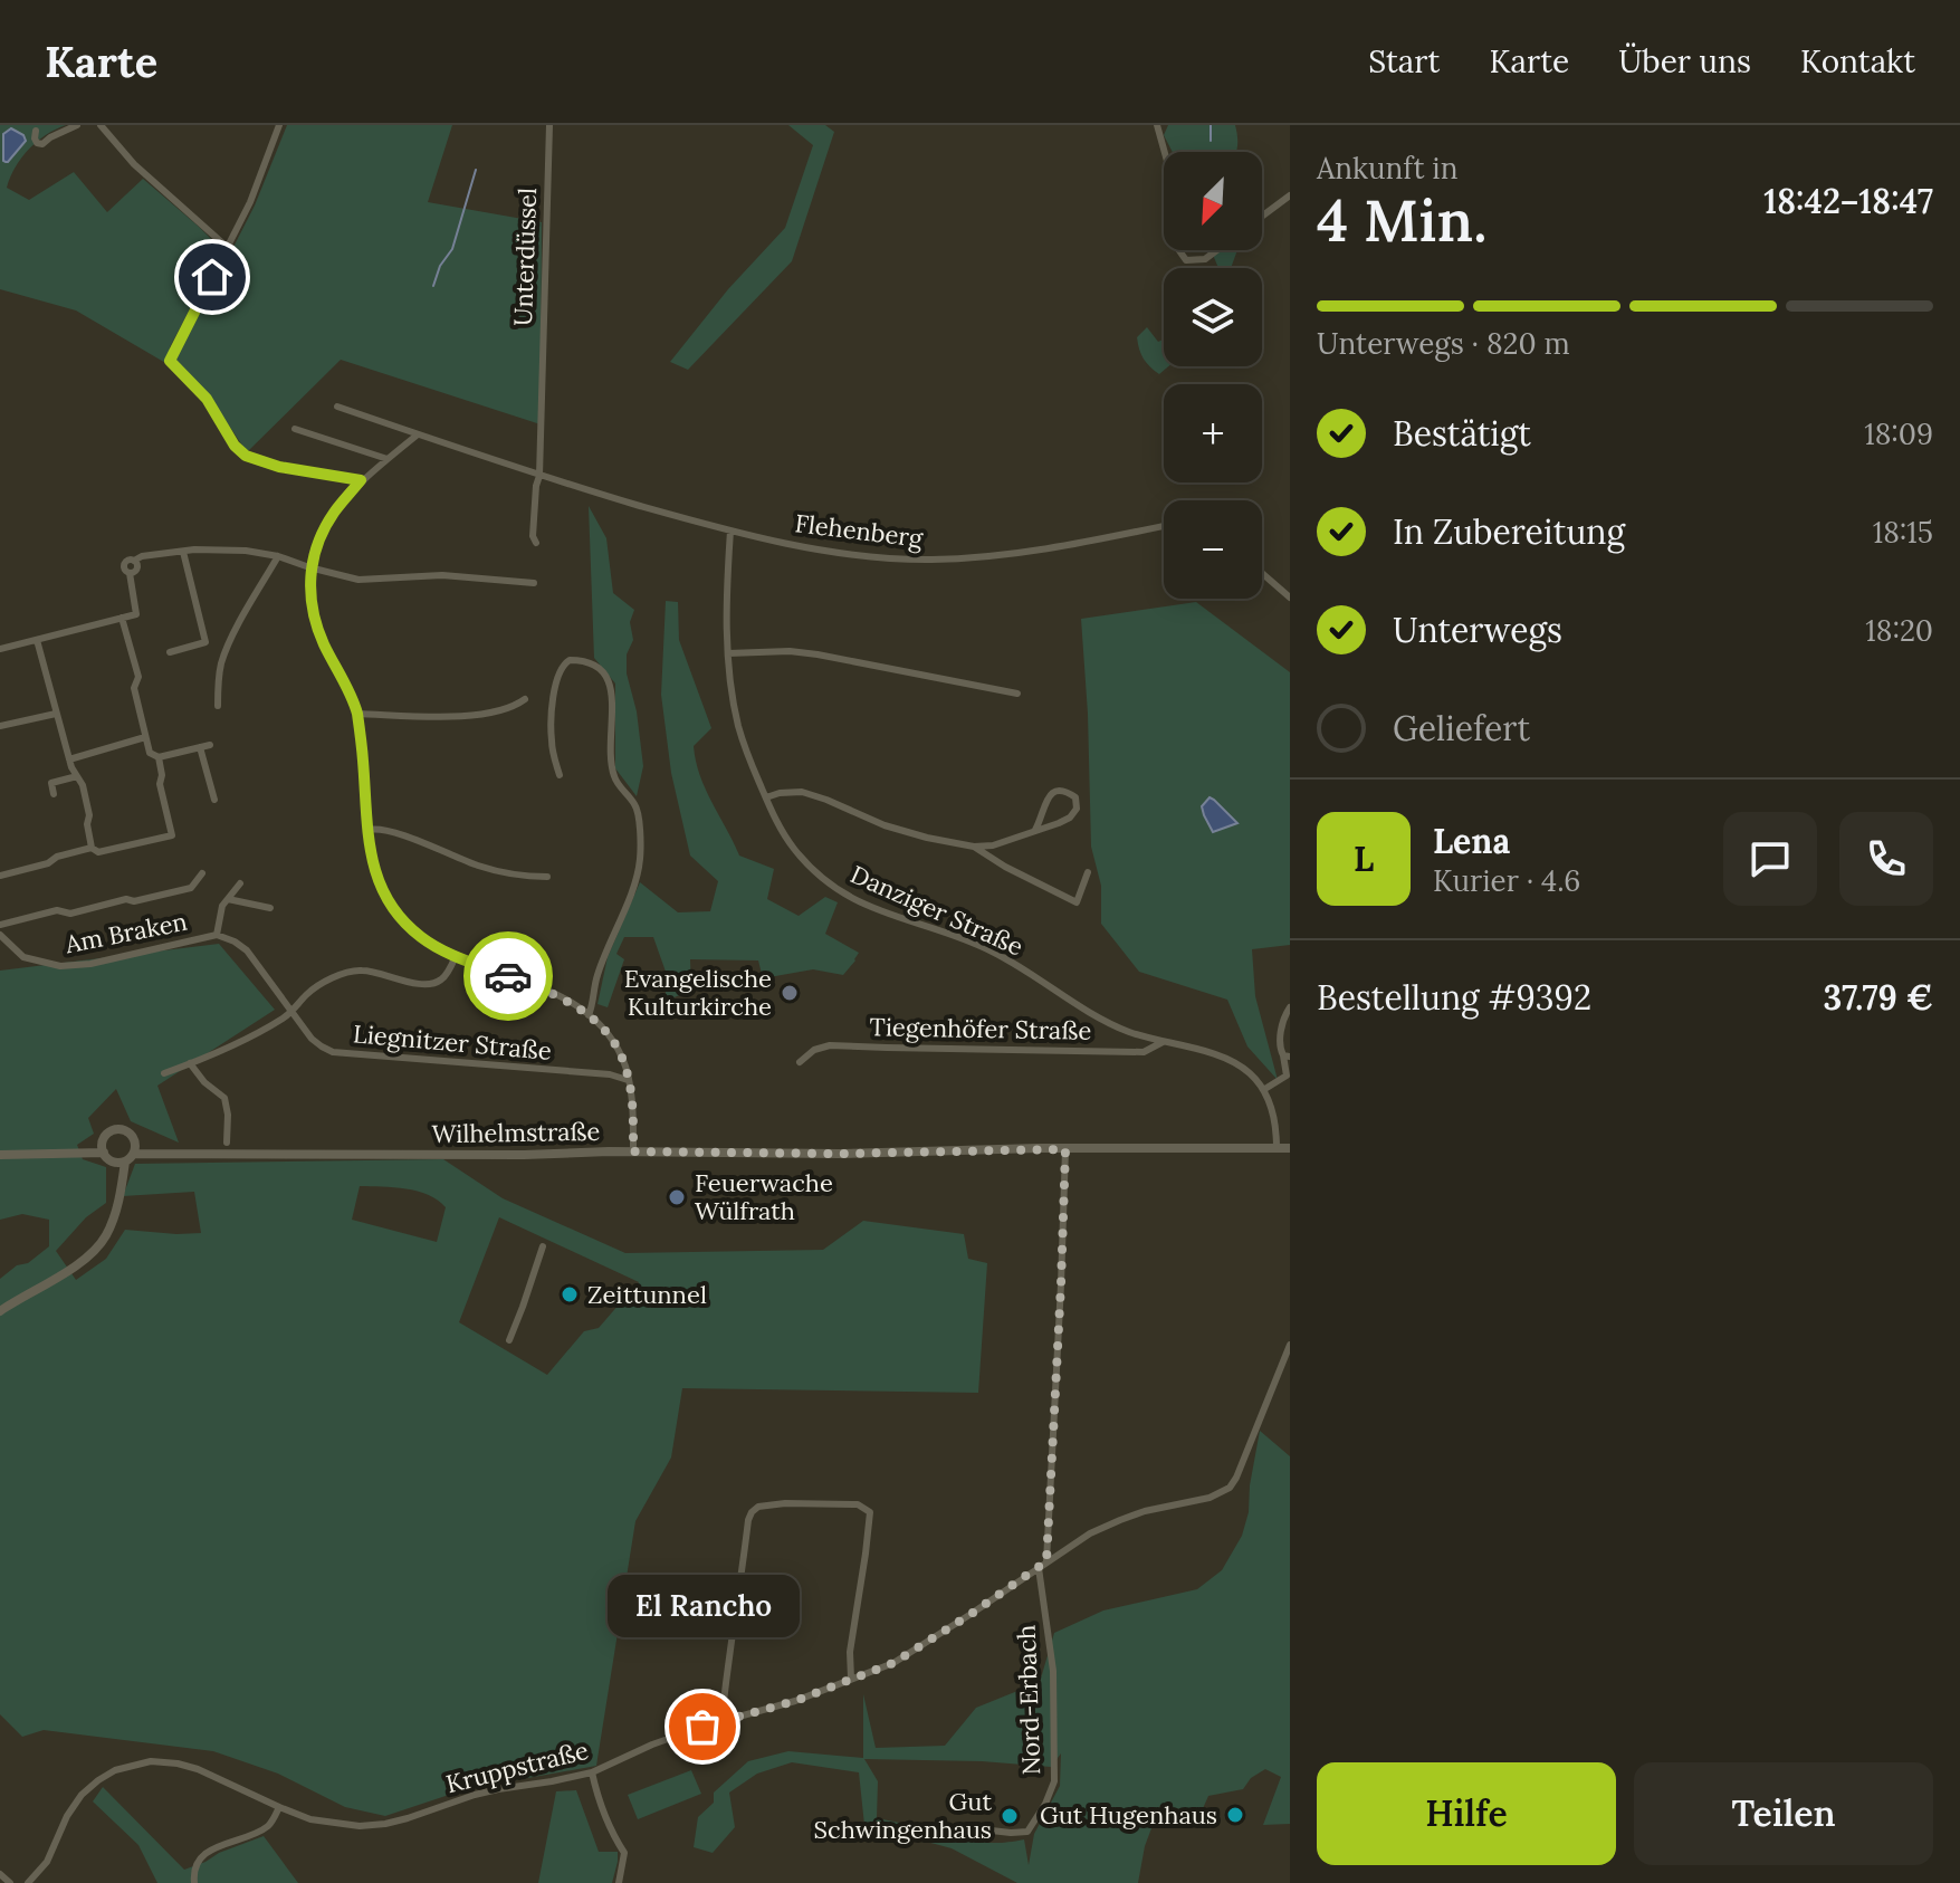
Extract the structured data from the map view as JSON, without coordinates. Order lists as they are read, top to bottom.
{
  "streets": {
    "main road": ["Wilhelmstraße"],
    "street": [
      "Unterdüssel",
      "Flehenberg",
      "Danziger Straße",
      "Am Braken",
      "Tiegenhöfer Straße",
      "Liegnitzer Straße",
      "Nord-Erbach",
      "Kruppstraße"
    ]
  },
  "crossings": [
    ["Unterdüssel", "Flehenberg"],
    ["Flehenberg", "Danziger Straße"],
    ["Danziger Straße", "Tiegenhöfer Straße"],
    ["Am Braken", "Liegnitzer Straße"],
    ["Nord-Erbach", "Kruppstraße"]
  ],
  "places": [
    "Evangelische Kulturkirche",
    "Feuerwache Wülfrath",
    "Zeittunnel",
    "El Rancho",
    "Gut Hugenhaus",
    "Gut Schwingenhaus"
  ],
  "north": "bottom left",
  "page": {
    "header": "Karte",
    "nav": [
      "Start",
      "Karte",
      "Über uns",
      "Kontakt"
    ],
    "heading": ["4 Min.", "Ankunft in", "18:42–18:47"],
    "panel": [
      "Lena",
      "Kurier · 4.6",
      "Bestellung #9392",
      "37.79 €"
    ],
    "map_buttons": ["+", "−"],
    "bar": "Unterwegs · 820 m",
    "list": [
      ["Bestätigt", "18:09"],
      ["In Zubereitung", "18:15"],
      ["Unterwegs", "18:20"],
      "Geliefert"
    ],
    "round": "L",
    "bubble": "El Rancho",
    "buttons": ["Hilfe", "Teilen"]
  }
}
